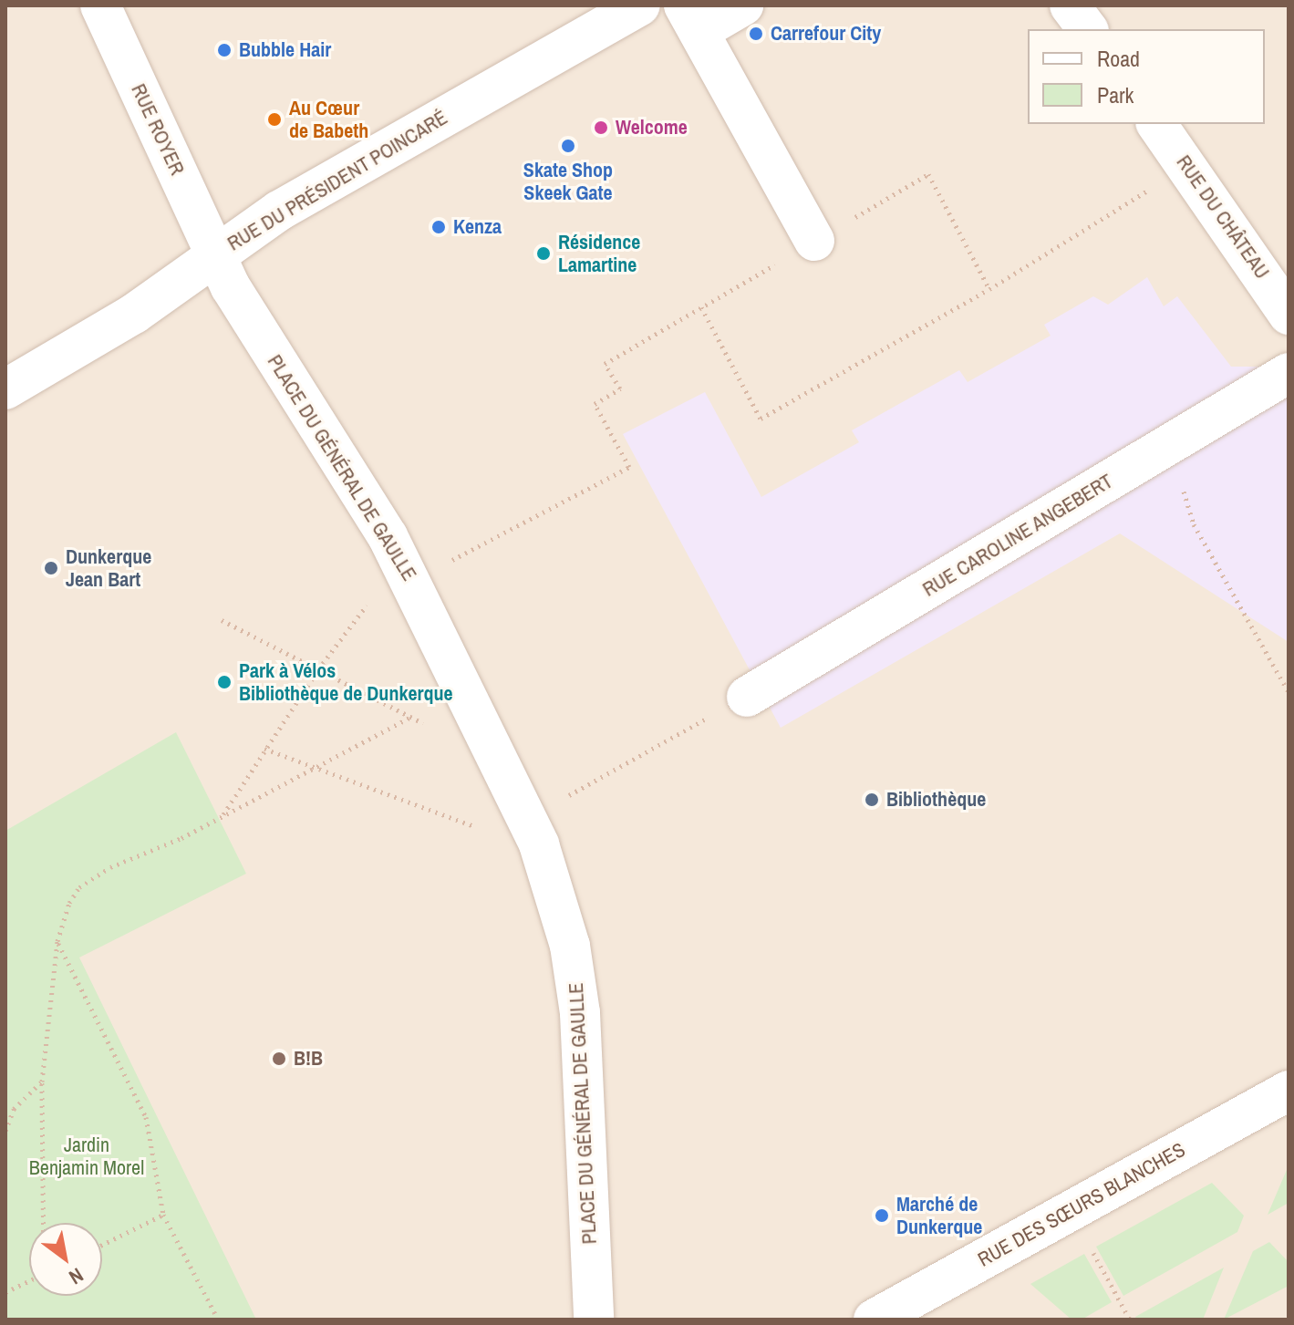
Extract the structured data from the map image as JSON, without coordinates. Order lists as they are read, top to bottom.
{
  "streets": {
    "street": [
      "RUE ROYER",
      "RUE DU PRÉSIDENT POINCARÉ",
      "RUE DU CHÂTEAU",
      "PLACE DU GÉNÉRAL DE GAULLE",
      "RUE CAROLINE ANGEBERT",
      "RUE DES SŒURS BLANCHES"
    ]
  },
  "crossings": [
    ["RUE ROYER", "RUE DU PRÉSIDENT POINCARÉ"],
    ["RUE ROYER", "PLACE DU GÉNÉRAL DE GAULLE"],
    ["RUE DU PRÉSIDENT POINCARÉ", "PLACE DU GÉNÉRAL DE GAULLE"]
  ],
  "parks": ["Jardin Benjamin Morel"],
  "places": [
    "Carrefour City",
    "Bubble Hair",
    "Au Cœur de Babeth",
    "Welcome",
    "Skate Shop Skeek Gate",
    "Kenza",
    "Résidence Lamartine",
    "Dunkerque Jean Bart",
    "Park à Vélos Bibliothèque de Dunkerque",
    "Bibliothèque",
    "B!B",
    "Marché de Dunkerque"
  ],
  "legend": ["Road", "Park"],
  "north": "bottom right"
}
